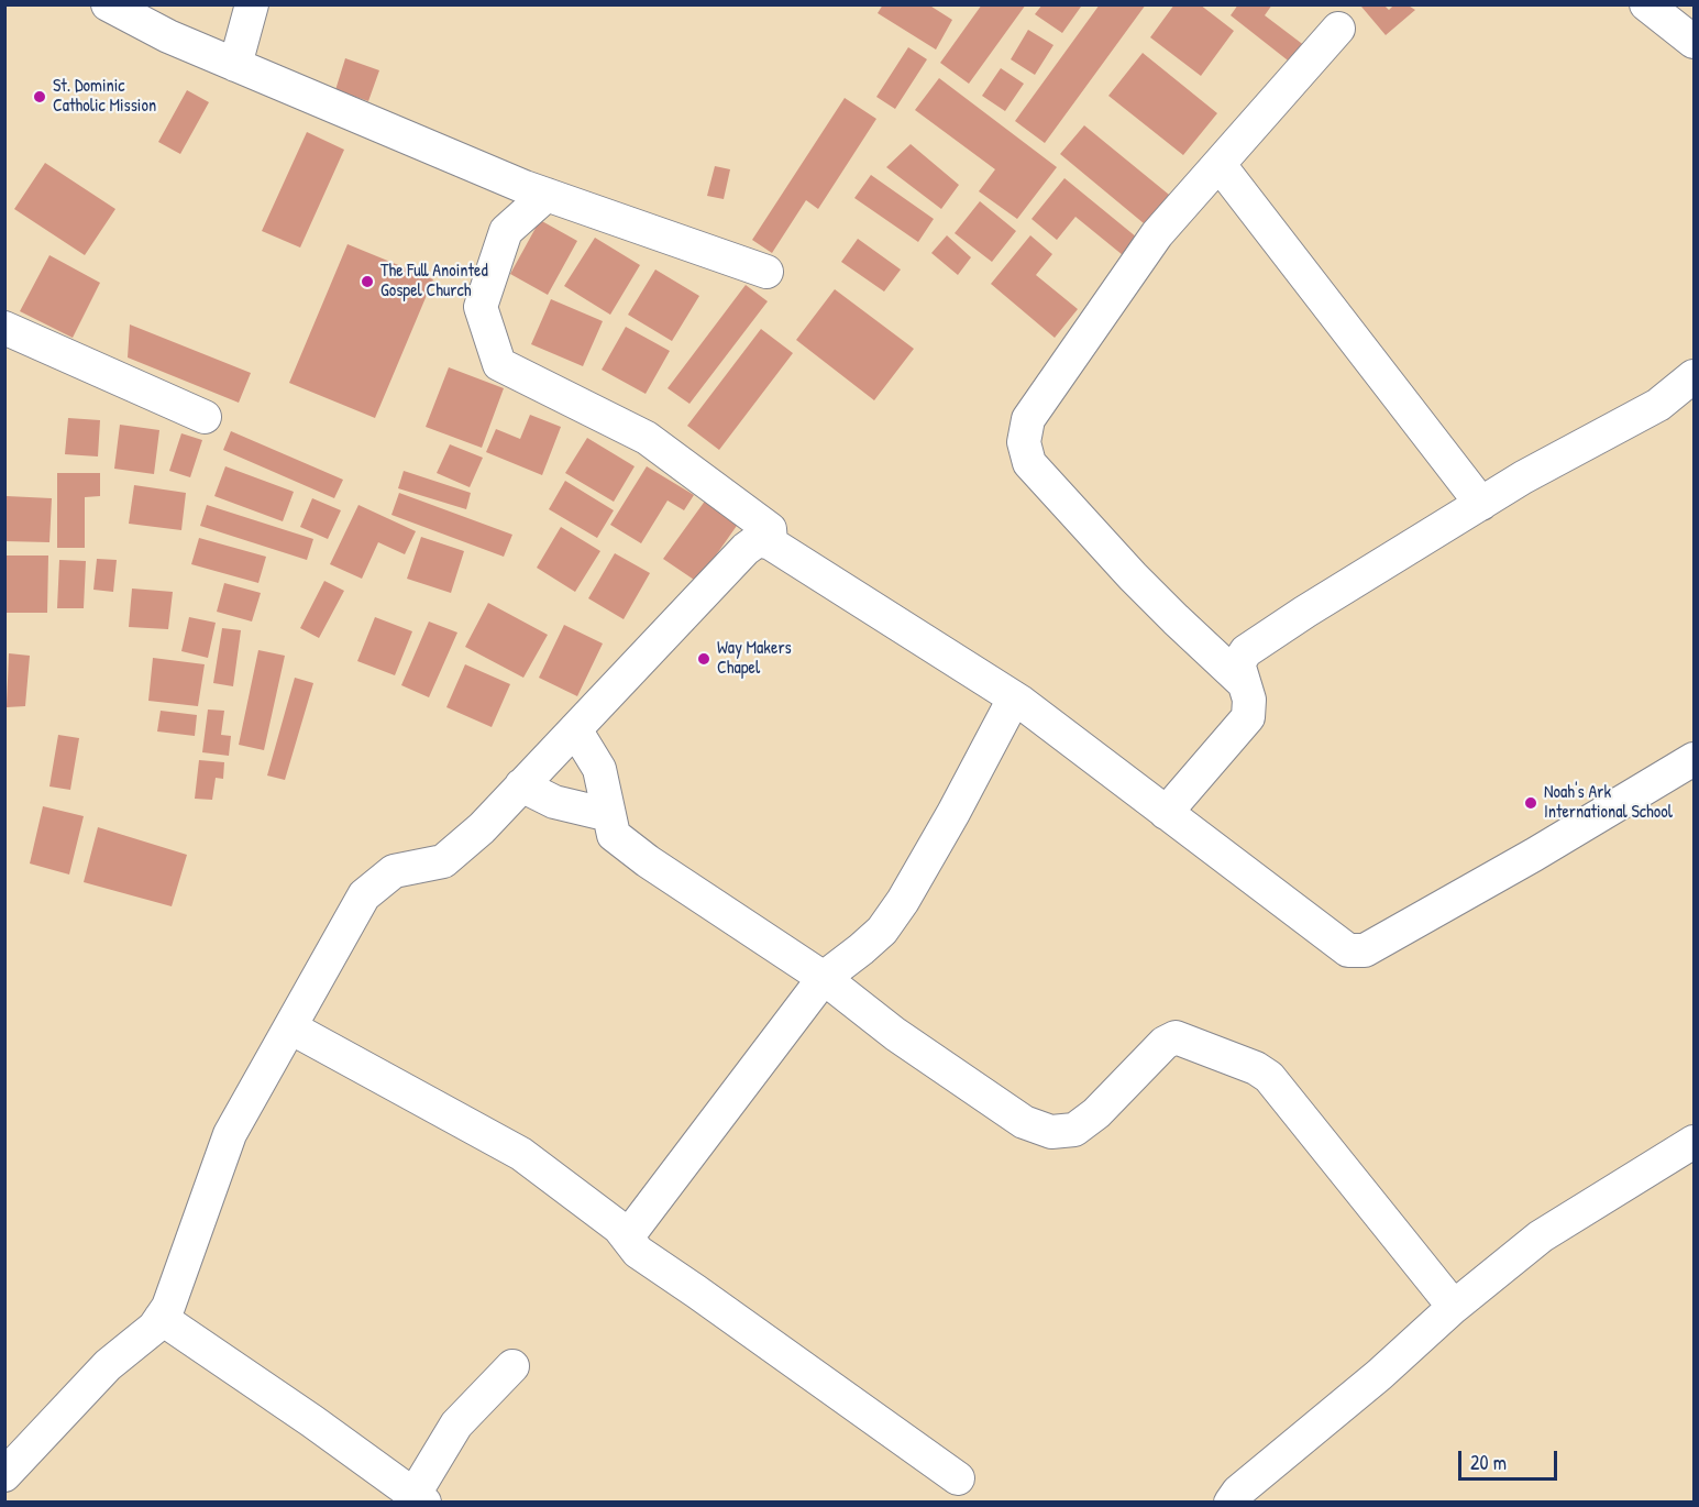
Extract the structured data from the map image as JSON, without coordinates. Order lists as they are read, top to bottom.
{
  "places": [
    "St. Dominic Catholic Mission",
    "The Full Anointed Gospel Church",
    "Way Makers Chapel",
    "Noah's Ark International School"
  ],
  "scale_bar": "20 m"
}
